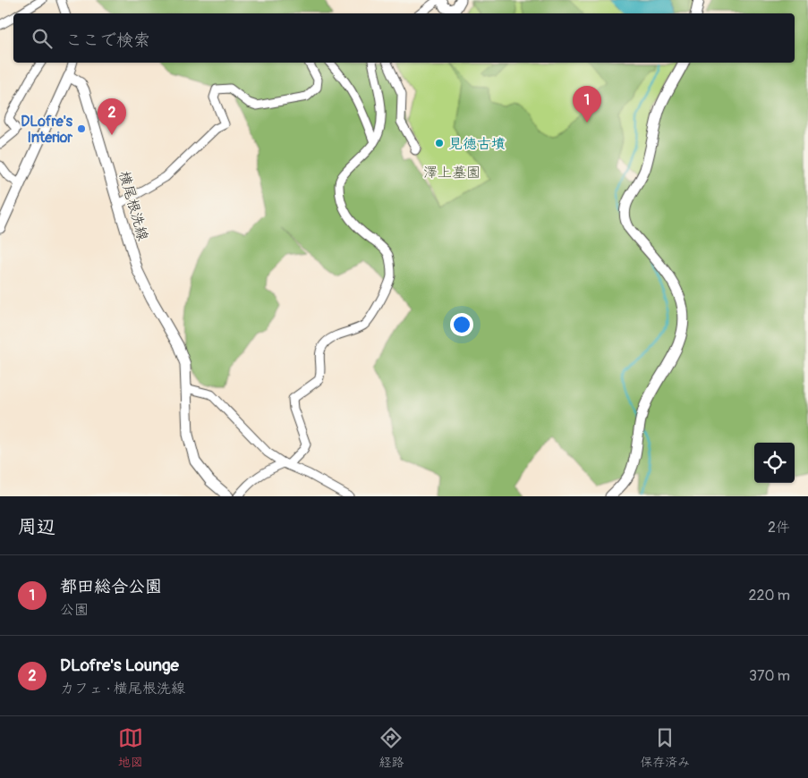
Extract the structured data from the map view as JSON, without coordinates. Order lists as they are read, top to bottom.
{
  "streets": {
    "main road": ["横尾根洗線"]
  },
  "parks": ["澤上墓園"],
  "places": ["DLofre's Interior", "見徳古墳"],
  "page": {
    "search": "ここで検索",
    "pins": ["1", "2"],
    "heading": ["周辺", "2件"],
    "list": [
      {
        "mark": "1",
        "name": "都田総合公園",
        "note": "公園",
        "value": "220 m"
      },
      {
        "mark": "2",
        "name": "DLofre's Lounge",
        "note": "カフェ · 横尾根洗線",
        "value": "370 m"
      }
    ],
    "nav": ["地図", "経路", "保存済み"]
  }
}
